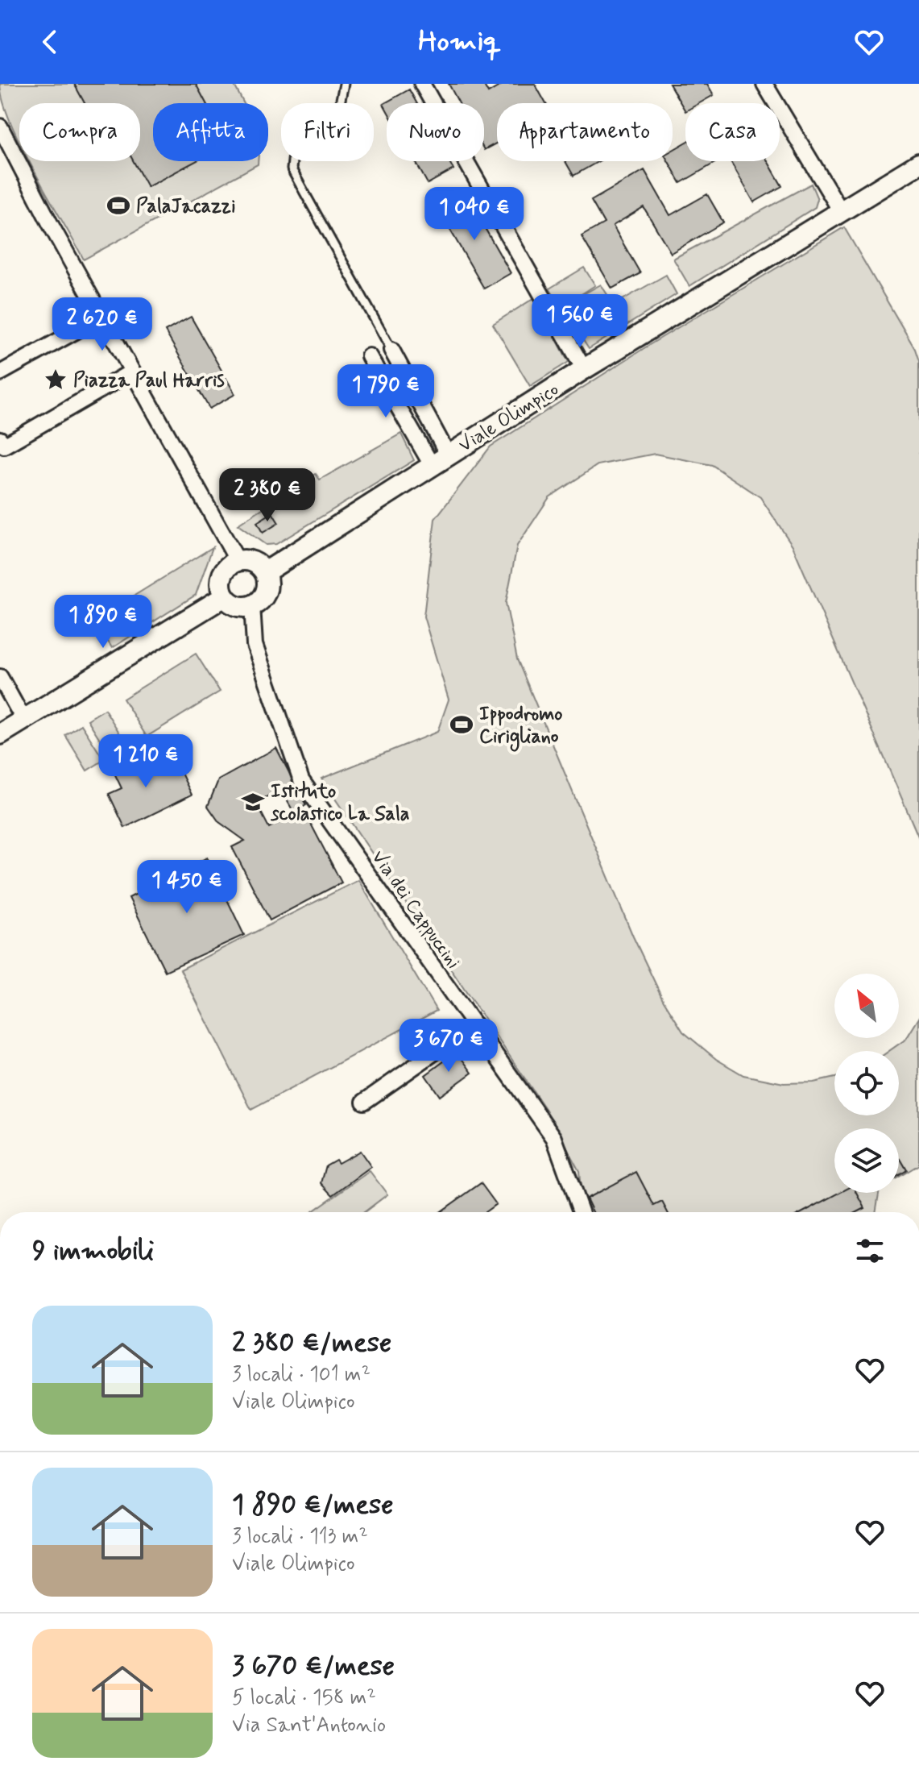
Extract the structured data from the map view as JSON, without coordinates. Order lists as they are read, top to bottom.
{
  "streets": {
    "main road": ["Viale Olimpico"],
    "street": ["Via dei Cappuccini"]
  },
  "crossings": [
    ["Viale Olimpico", "Via dei Cappuccini"]
  ],
  "places": {
    "sports": ["PalaJacazzi", "Ippodromo Cirigliano"],
    "place": ["Piazza Paul Harris"],
    "school or university": ["Istituto scolastico La Sala"]
  },
  "north": "top left",
  "page": {
    "header": "Homiq",
    "chip": [
      "Compra",
      "Affitta",
      "Filtri",
      "Nuovo",
      "Appartamento",
      "Casa"
    ],
    "price": [
      "1 040 €",
      "1 560 €",
      "2 620 €",
      "1 790 €",
      "2 380 €",
      "1 890 €",
      "1 210 €",
      "1 450 €",
      "3 670 €"
    ],
    "heading": "9 immobili",
    "list": [
      {
        "name": "2 380 €/mese",
        "note": "3 locali · 101 m² · Viale Olimpico"
      },
      {
        "name": "1 890 €/mese",
        "note": "3 locali · 113 m² · Viale Olimpico"
      },
      {
        "name": "3 670 €/mese",
        "note": "5 locali · 158 m² · Via Sant'Antonio"
      }
    ]
  }
}
